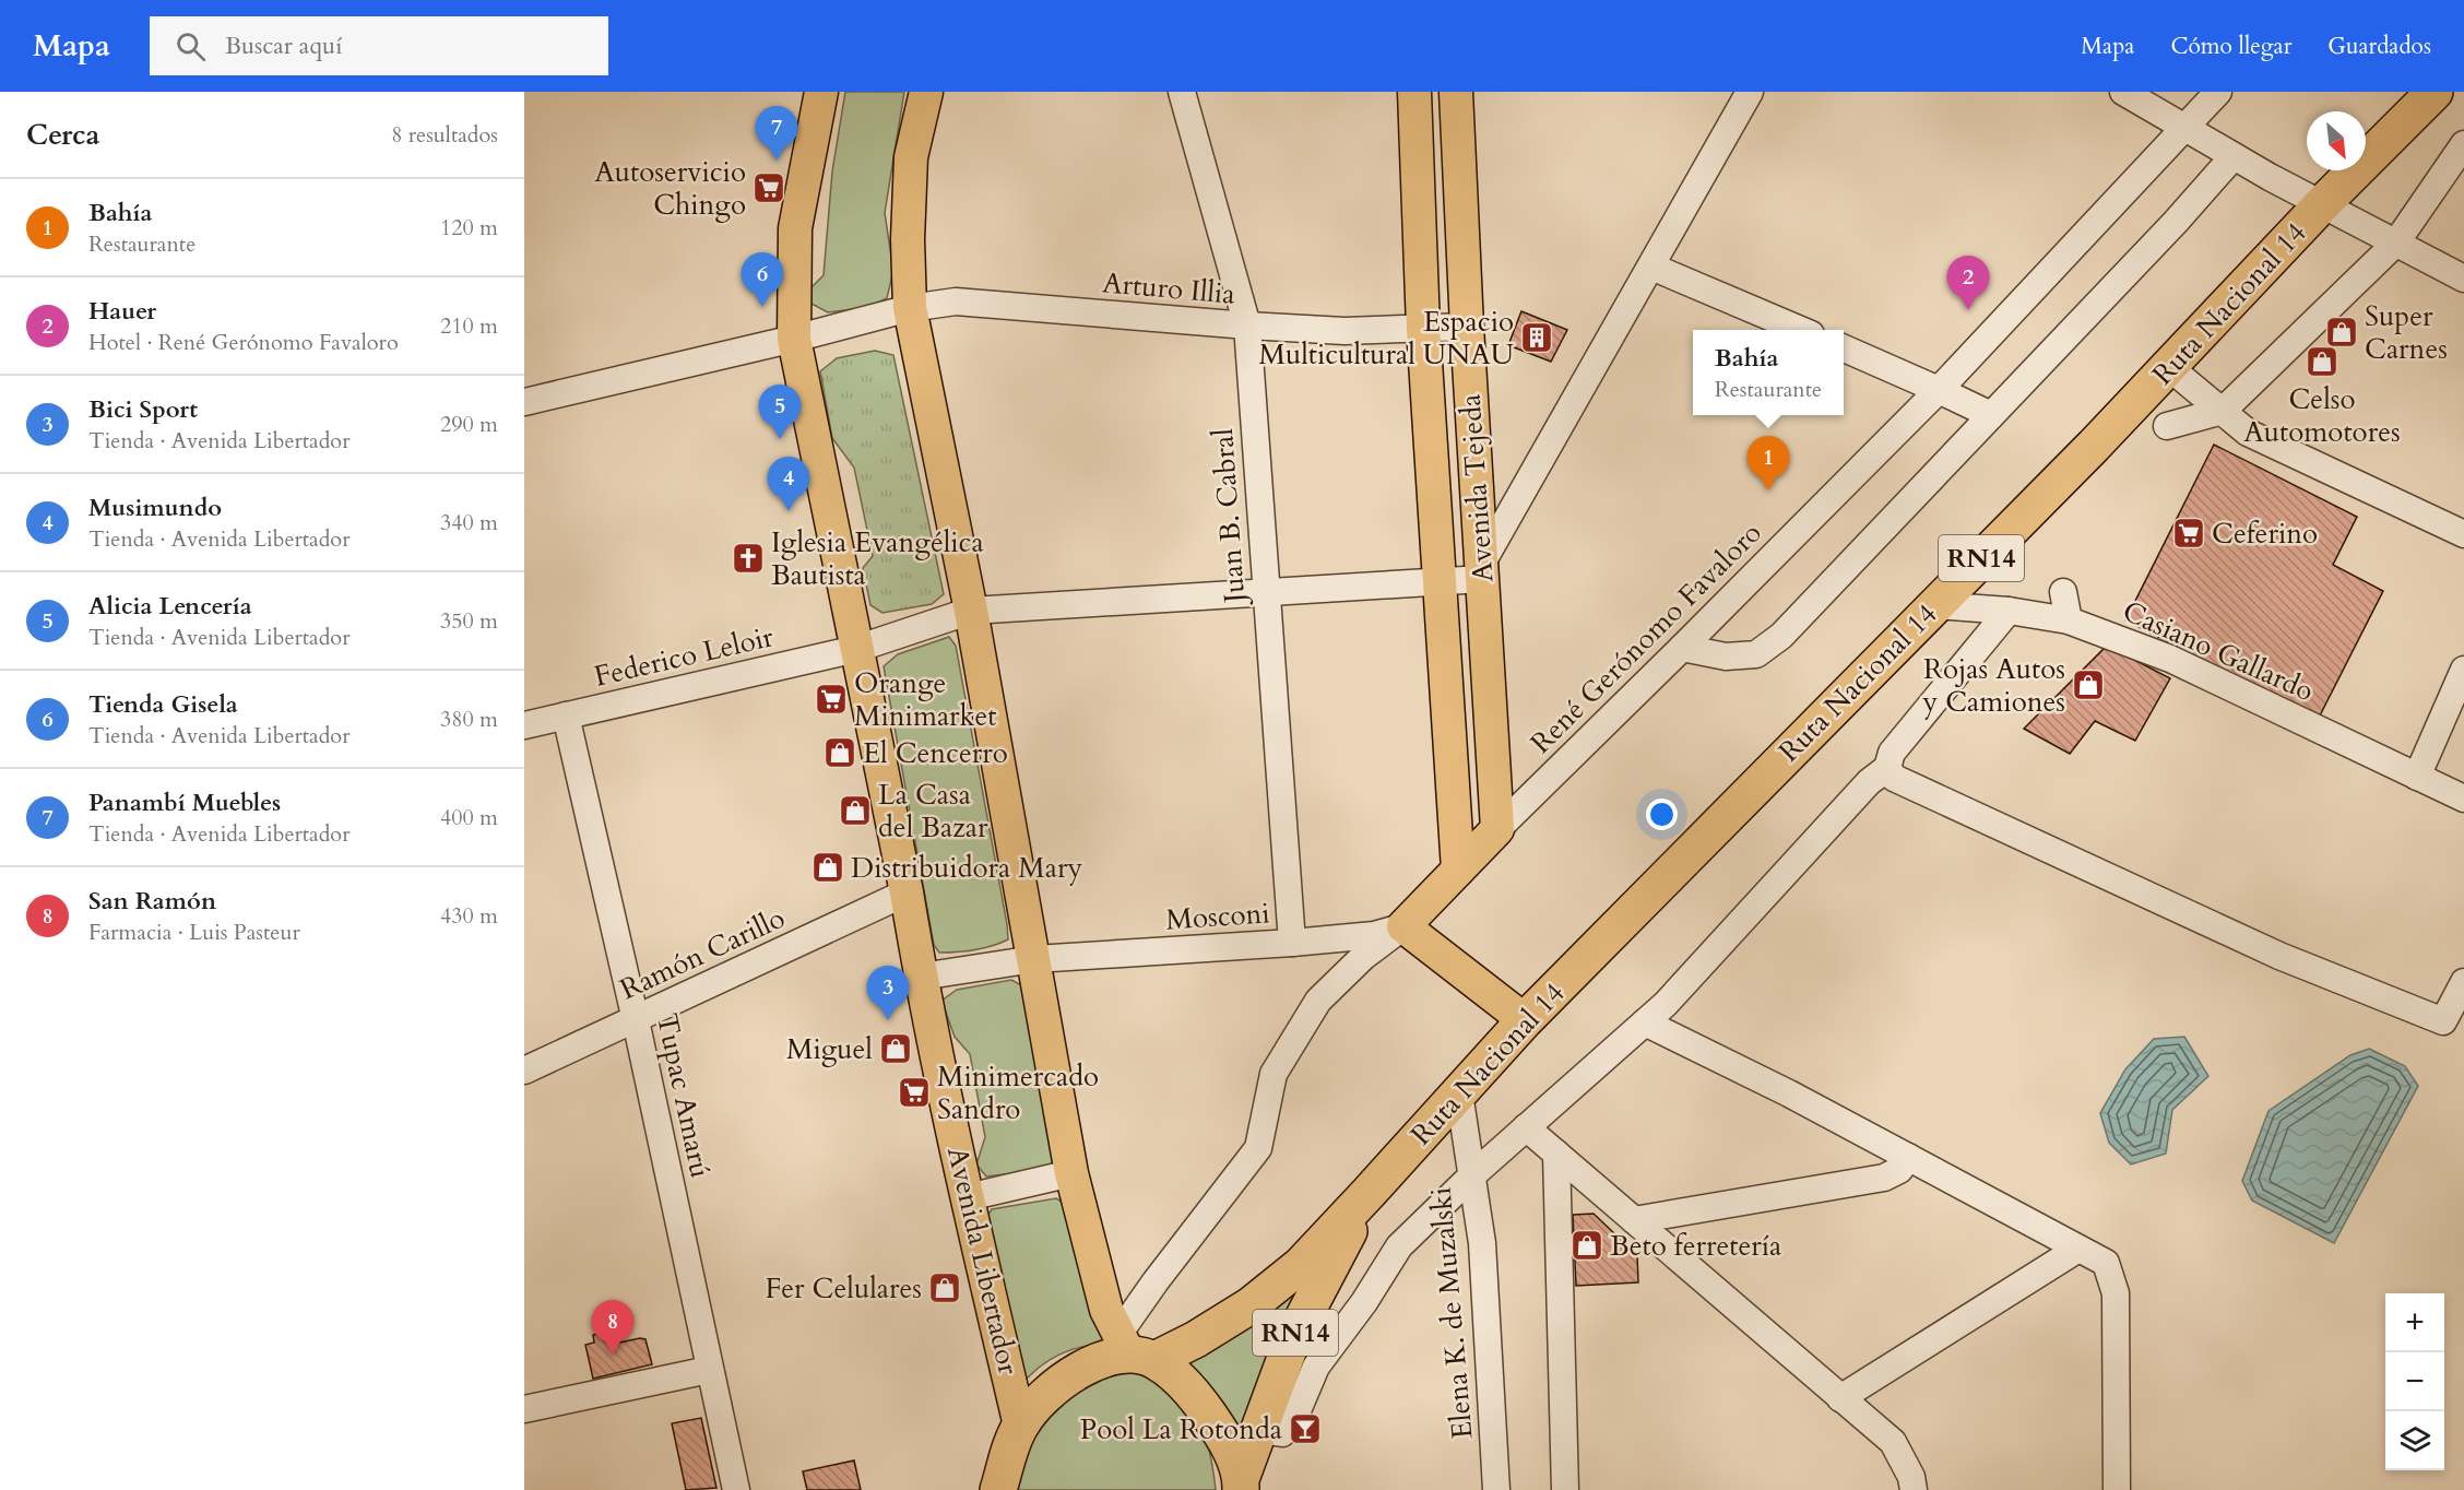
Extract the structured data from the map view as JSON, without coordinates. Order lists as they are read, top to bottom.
{
  "streets": {
    "highway": ["Ruta Nacional 14", "RN14"],
    "main road": ["Avenida Tejeda", "Avenida Libertador"],
    "street": [
      "Arturo Illia",
      "Juan B. Cabral",
      "René Gerónomo Favaloro",
      "Casiano Gallardo",
      "Federico Leloir",
      "Mosconi",
      "Ramón Carillo",
      "Tupac Amarú",
      "Elena K. de Muzalski"
    ]
  },
  "crossings": [
    ["Arturo Illia", "Avenida Tejeda"],
    ["Arturo Illia", "Juan B. Cabral"],
    ["Arturo Illia", "Avenida Libertador"],
    ["Ruta Nacional 14", "Casiano Gallardo"],
    ["Ruta Nacional 14", "Avenida Libertador"],
    ["Ruta Nacional 14", "Elena K. de Muzalski"],
    ["Avenida Tejeda", "René Gerónomo Favaloro"],
    ["Avenida Tejeda", "Federico Leloir"],
    ["Juan B. Cabral", "Federico Leloir"],
    ["Juan B. Cabral", "Mosconi"],
    ["Federico Leloir", "Tupac Amarú"],
    ["Federico Leloir", "Avenida Libertador"],
    ["Mosconi", "Avenida Libertador"],
    ["Ramón Carillo", "Tupac Amarú"],
    ["Ramón Carillo", "Avenida Libertador"]
  ],
  "places": {
    "supermarket": [
      "Autoservicio Chingo",
      "Ceferino",
      "Orange Minimarket",
      "Minimercado Sandro"
    ],
    "shop": [
      "Super Carnes",
      "Celso Automotores",
      "Rojas Autos y Camiones",
      "El Cencerro",
      "La Casa del Bazar",
      "Distribuidora Mary",
      "Miguel",
      "Beto ferretería",
      "Fer Celulares"
    ],
    "building": ["Espacio Multicultural UNAU"],
    "church": ["Iglesia Evangélica Bautista"],
    "bar": ["Pool La Rotonda"]
  },
  "north": "bottom right",
  "page": {
    "header": "Mapa",
    "search": "Buscar aquí",
    "nav": ["Mapa", "Cómo llegar", "Guardados"],
    "heading": ["Cerca", "8 resultados"],
    "pins": [
      "7",
      "6",
      "2",
      "5",
      "1",
      "4",
      "3",
      "8"
    ],
    "list": [
      {
        "mark": "1",
        "name": "Bahía",
        "note": "Restaurante",
        "value": "120 m"
      },
      {
        "mark": "2",
        "name": "Hauer",
        "note": "Hotel · René Gerónomo Favaloro",
        "value": "210 m"
      },
      {
        "mark": "3",
        "name": "Bici Sport",
        "note": "Tienda · Avenida Libertador",
        "value": "290 m"
      },
      {
        "mark": "4",
        "name": "Musimundo",
        "note": "Tienda · Avenida Libertador",
        "value": "340 m"
      },
      {
        "mark": "5",
        "name": "Alicia Lencería",
        "note": "Tienda · Avenida Libertador",
        "value": "350 m"
      },
      {
        "mark": "6",
        "name": "Tienda Gisela",
        "note": "Tienda · Avenida Libertador",
        "value": "380 m"
      },
      {
        "mark": "7",
        "name": "Panambí Muebles",
        "note": "Tienda · Avenida Libertador",
        "value": "400 m"
      },
      {
        "mark": "8",
        "name": "San Ramón",
        "note": "Farmacia · Luis Pasteur",
        "value": "430 m"
      }
    ],
    "popup": ["Bahía", "Restaurante"],
    "map_buttons": ["+", "−"]
  }
}
